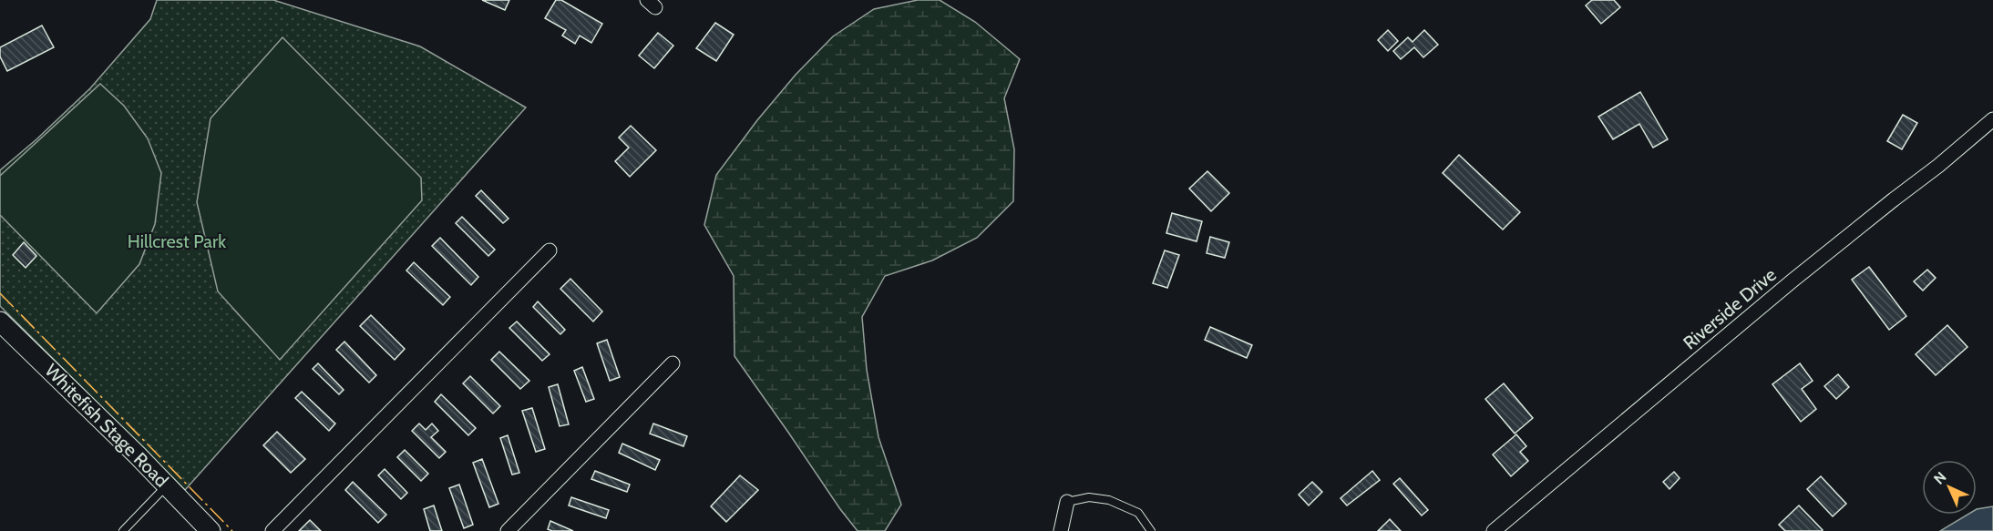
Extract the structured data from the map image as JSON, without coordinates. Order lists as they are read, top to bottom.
{
  "streets": {
    "main road": ["Whitefish Stage Road"],
    "street": ["Riverside Drive"]
  },
  "parks": ["Hillcrest Park"],
  "north": "top left"
}
